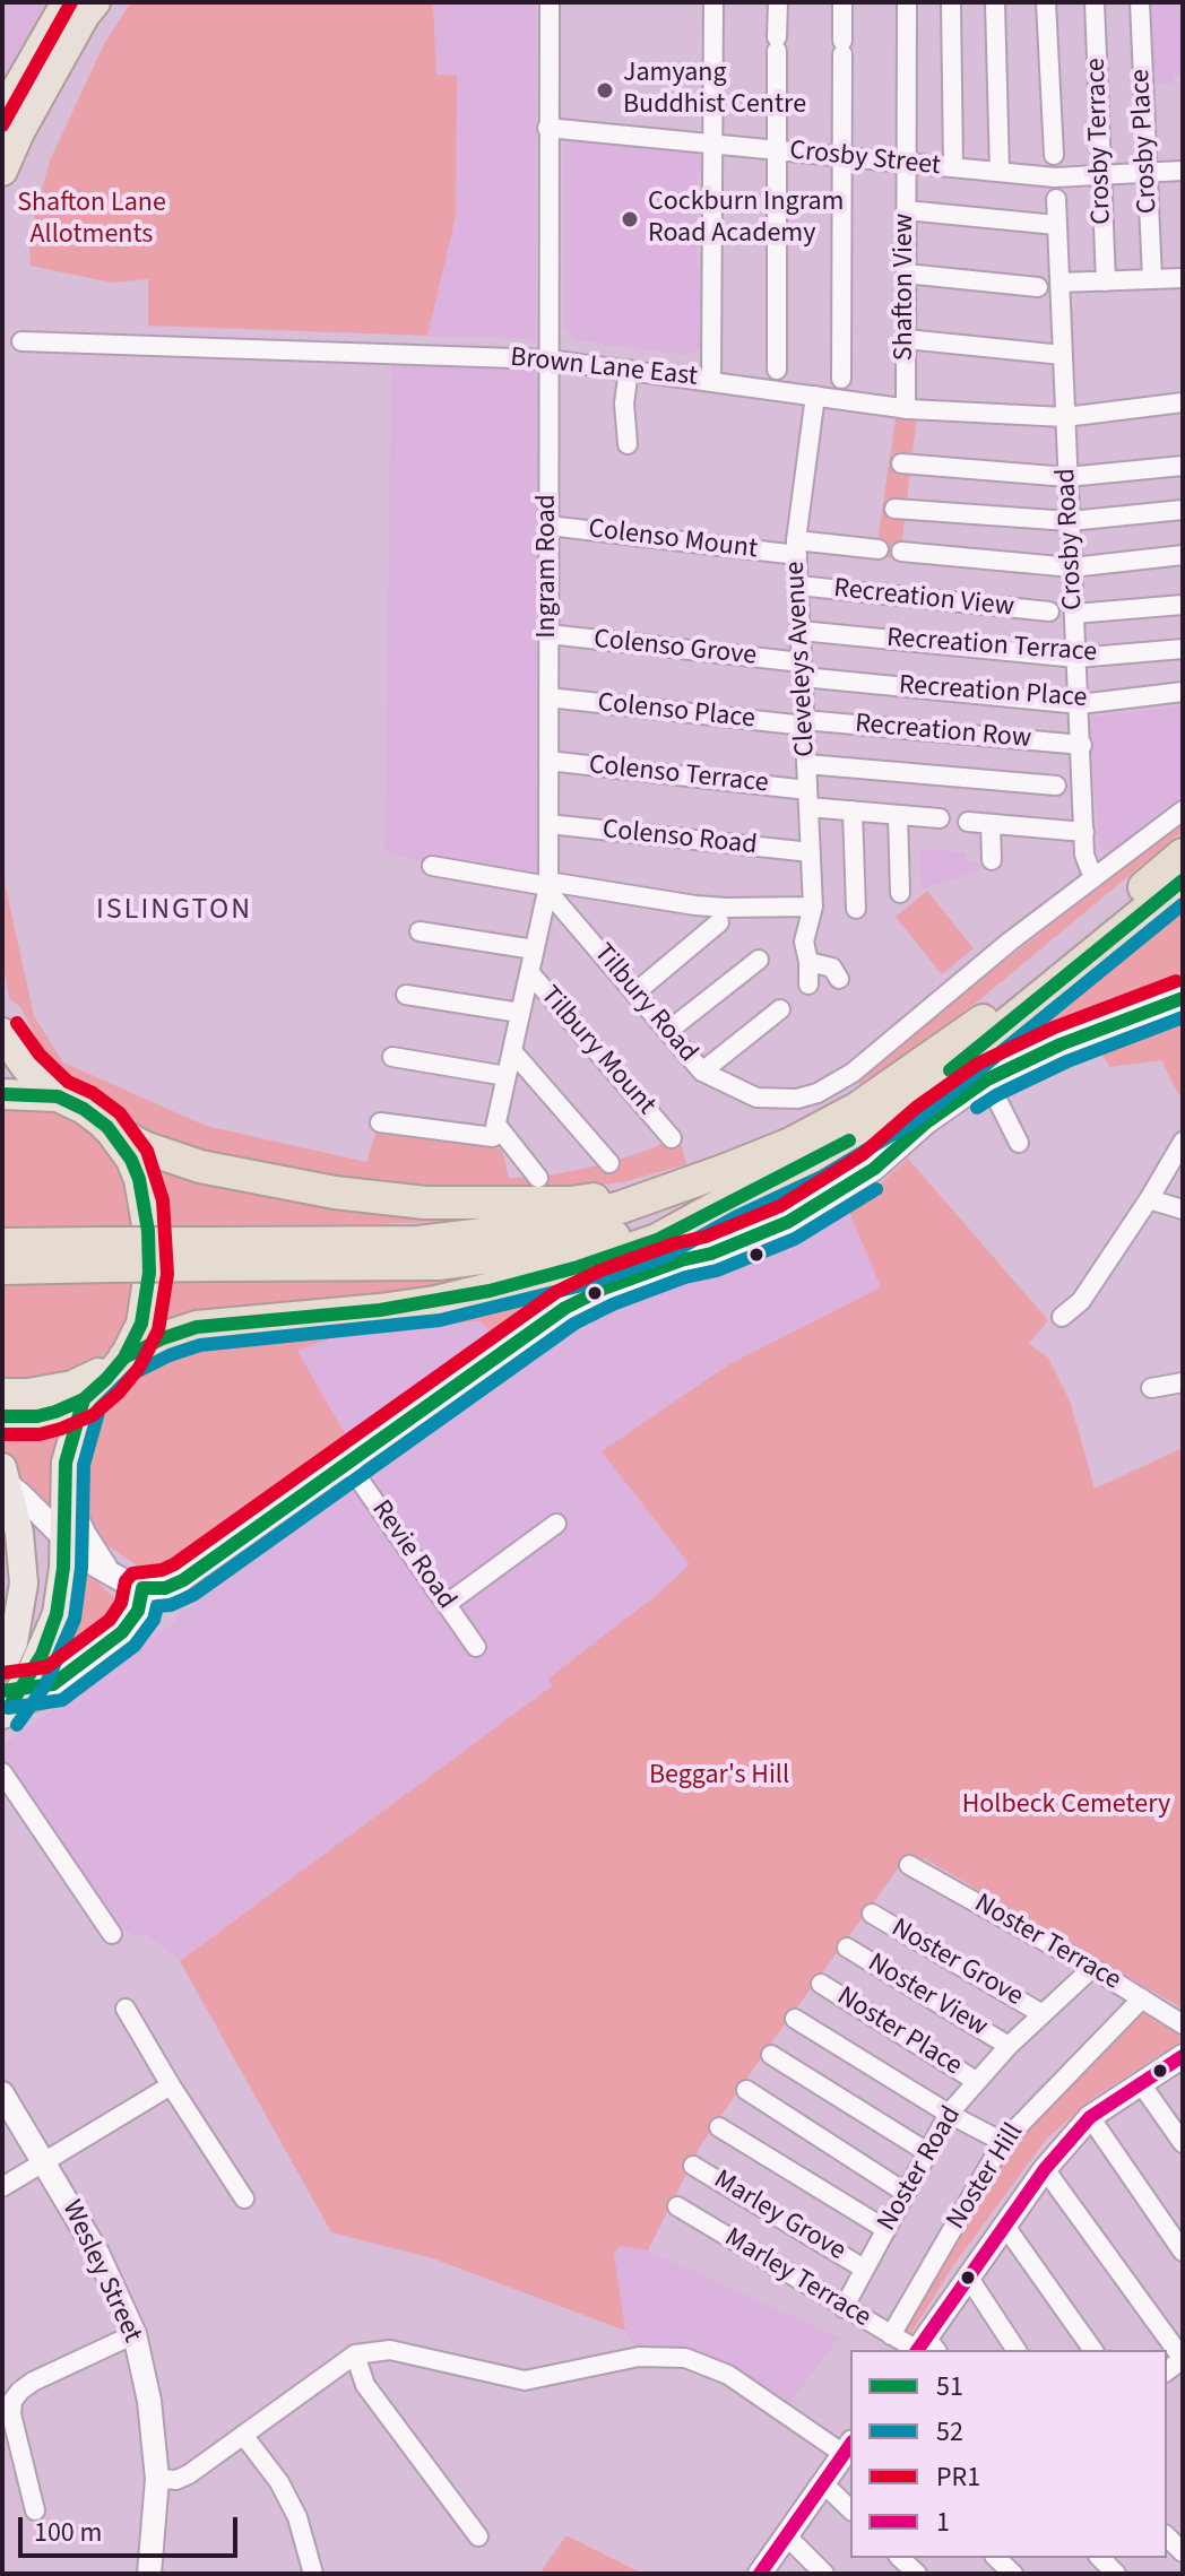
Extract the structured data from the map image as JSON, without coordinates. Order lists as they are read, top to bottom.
{
  "streets": {
    "street": [
      "Crosby Terrace",
      "Crosby Place",
      "Crosby Street",
      "Shafton View",
      "Brown Lane East",
      "Crosby Road",
      "Colenso Mount",
      "Ingram Road",
      "Recreation View",
      "Recreation Terrace",
      "Colenso Grove",
      "Cleveleys Avenue",
      "Recreation Place",
      "Colenso Place",
      "Recreation Row",
      "Colenso Terrace",
      "Colenso Road",
      "Tilbury Road",
      "Tilbury Mount",
      "Revie Road",
      "Noster Terrace",
      "Noster Grove",
      "Noster View",
      "Noster Place",
      "Noster Road",
      "Noster Hill",
      "Marley Grove",
      "Wesley Street",
      "Marley Terrace"
    ]
  },
  "crossings": [
    ["Crosby Terrace", "Crosby Street"],
    ["Crosby Place", "Crosby Street"],
    ["Crosby Street", "Shafton View"],
    ["Crosby Street", "Ingram Road"],
    ["Shafton View", "Brown Lane East"],
    ["Brown Lane East", "Crosby Road"],
    ["Brown Lane East", "Ingram Road"],
    ["Brown Lane East", "Cleveleys Avenue"],
    ["Crosby Road", "Recreation Terrace"],
    ["Crosby Road", "Recreation Place"],
    ["Crosby Road", "Recreation Row"],
    ["Crosby Road", "Tilbury Road"],
    ["Colenso Mount", "Ingram Road"],
    ["Colenso Mount", "Cleveleys Avenue"],
    ["Ingram Road", "Colenso Grove"],
    ["Ingram Road", "Colenso Place"],
    ["Ingram Road", "Colenso Terrace"],
    ["Ingram Road", "Colenso Road"],
    ["Ingram Road", "Tilbury Road"],
    ["Ingram Road", "Tilbury Mount"],
    ["Recreation View", "Cleveleys Avenue"],
    ["Recreation Terrace", "Cleveleys Avenue"],
    ["Colenso Grove", "Cleveleys Avenue"],
    ["Colenso Grove", "Recreation Place"],
    ["Cleveleys Avenue", "Recreation Place"],
    ["Cleveleys Avenue", "Colenso Place"],
    ["Cleveleys Avenue", "Recreation Row"],
    ["Cleveleys Avenue", "Colenso Terrace"],
    ["Cleveleys Avenue", "Colenso Road"],
    ["Colenso Place", "Recreation Row"],
    ["Noster Terrace", "Noster Road"],
    ["Noster Terrace", "Noster Hill"],
    ["Noster Grove", "Noster Road"],
    ["Noster View", "Noster Road"],
    ["Noster Place", "Noster Road"],
    ["Noster Road", "Marley Grove"],
    ["Noster Road", "Marley Terrace"],
    ["Noster Hill", "Marley Terrace"]
  ],
  "districts": ["ISLINGTON"],
  "parks": ["Shafton Lane Allotments", "Beggar's Hill", "Holbeck Cemetery"],
  "places": ["Jamyang Buddhist Centre", "Cockburn Ingram Road Academy"],
  "lines": [
    "transit line PR1",
    "transit line 51",
    "transit line 52",
    "transit line 1"
  ],
  "legend": [
    "51",
    "52",
    "PR1",
    "1"
  ],
  "scale_bar": "100 m"
}
